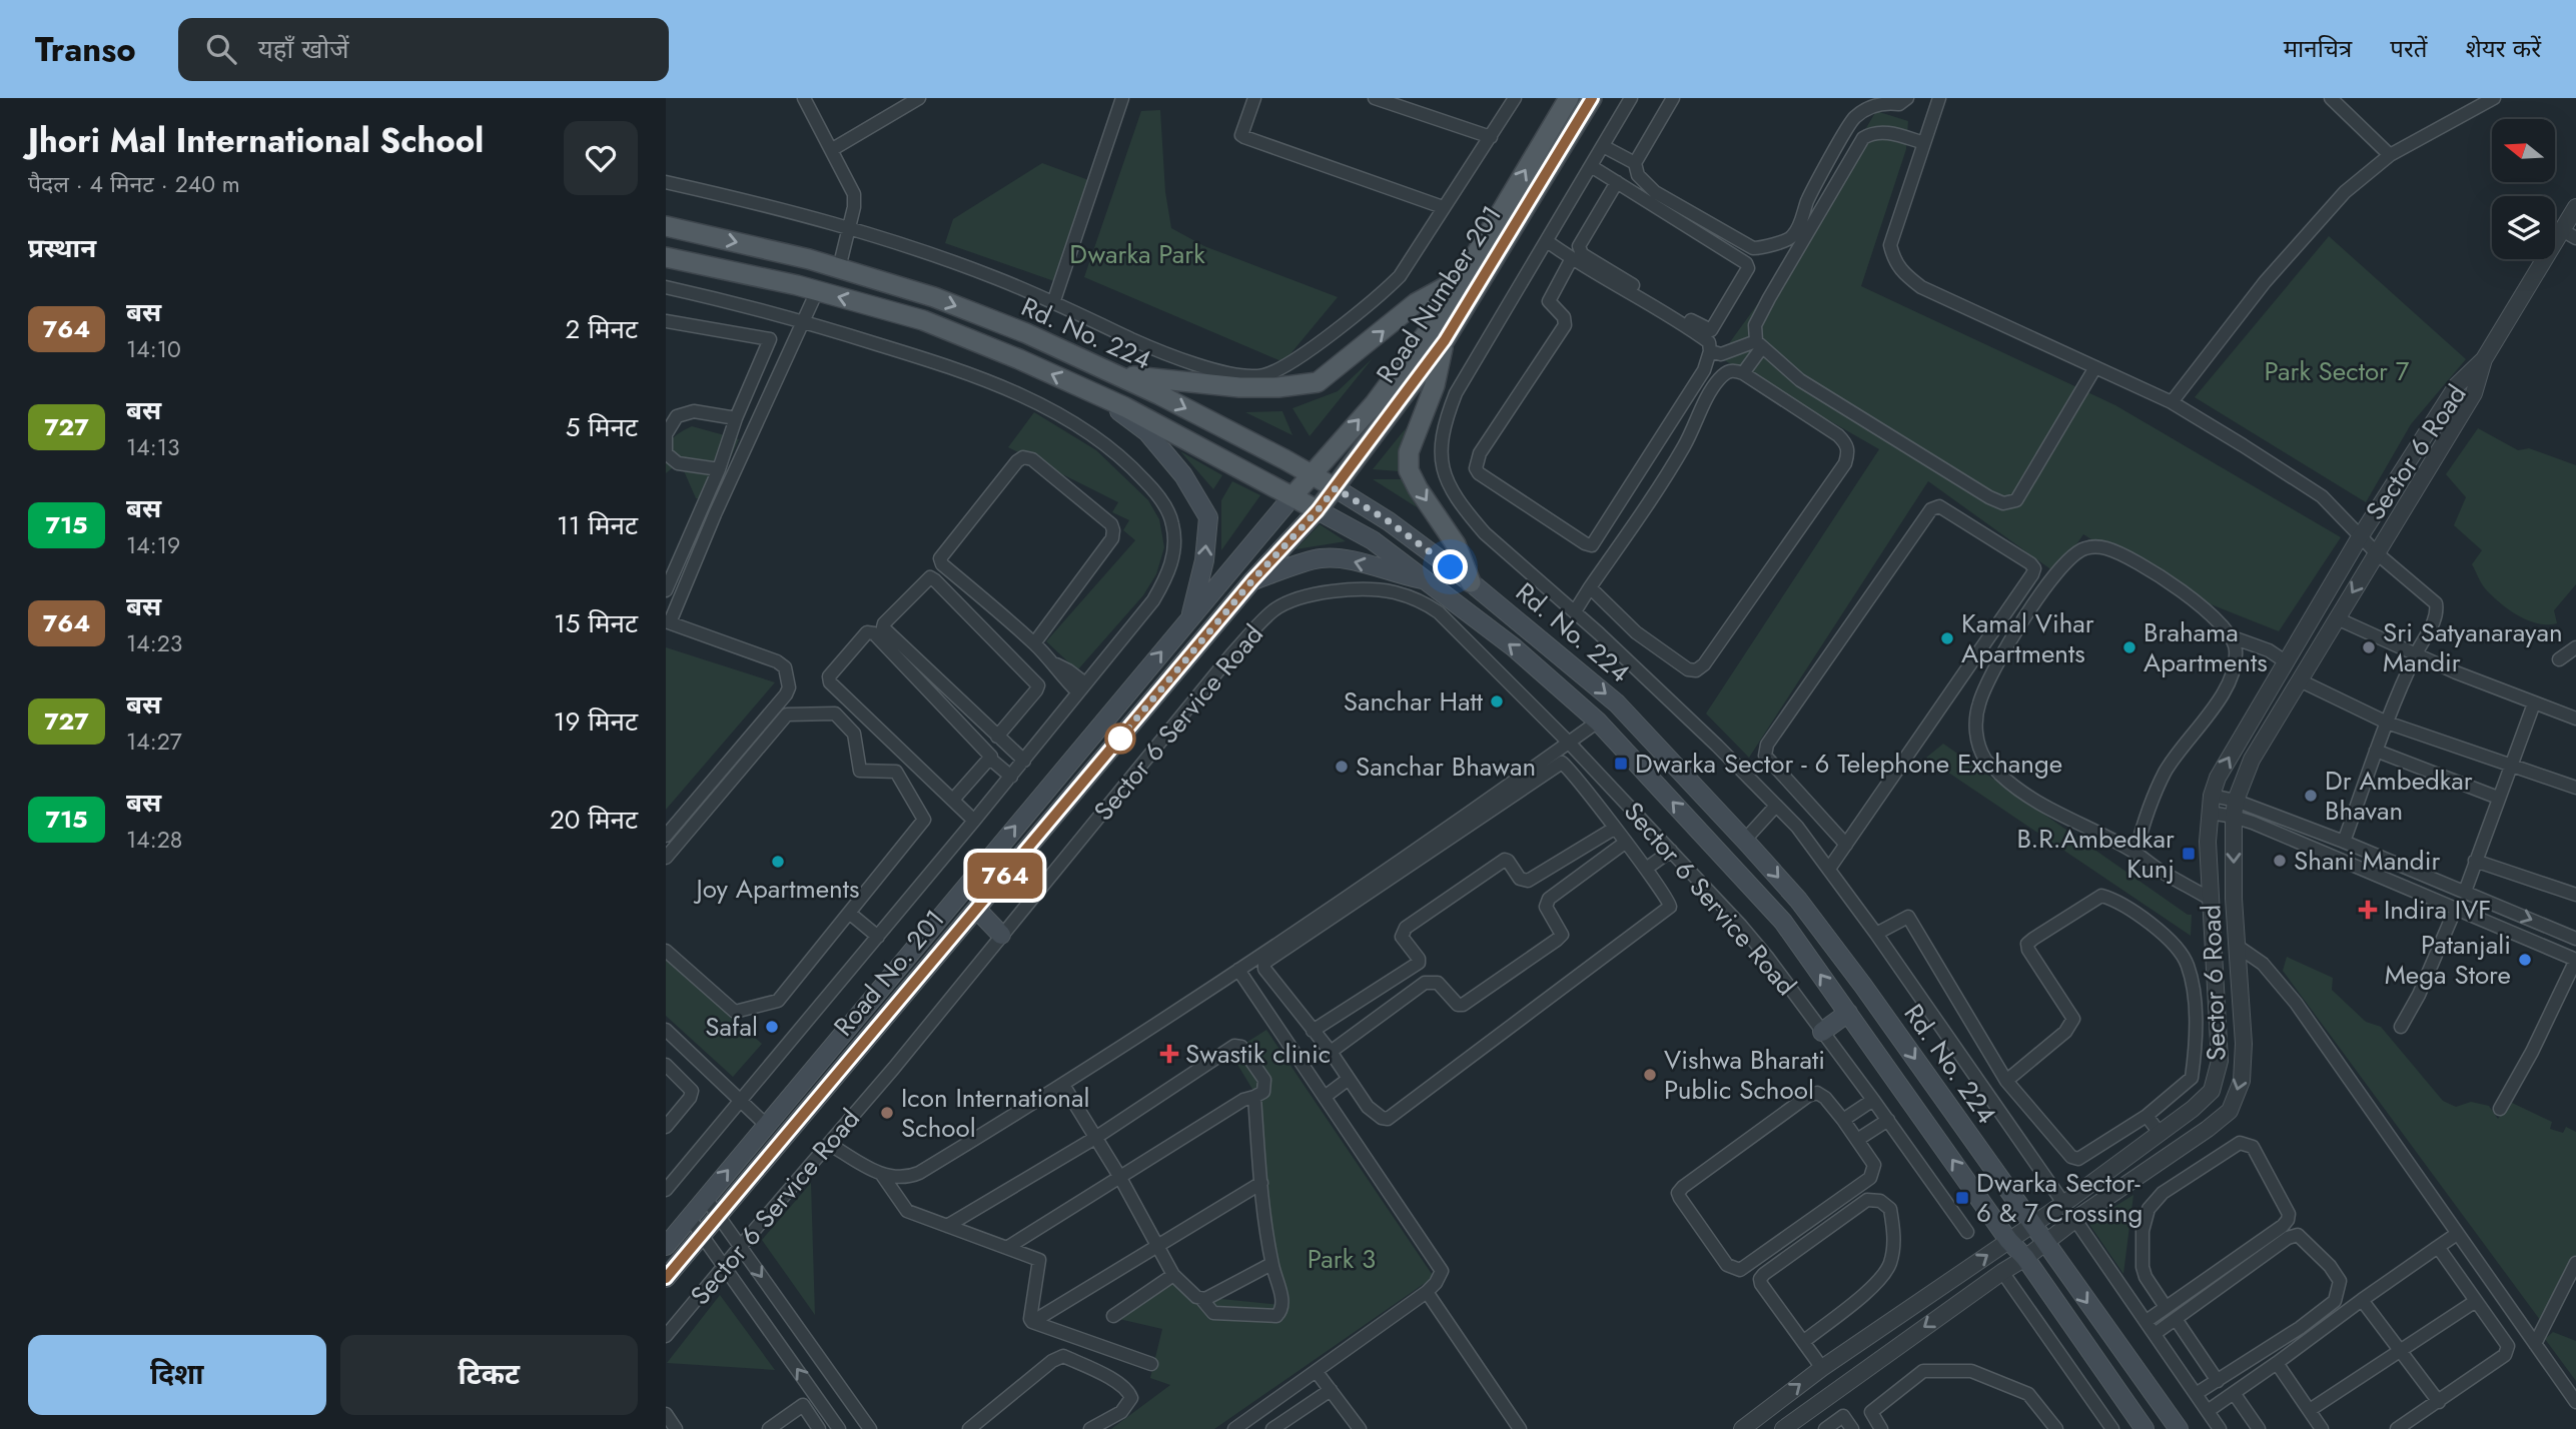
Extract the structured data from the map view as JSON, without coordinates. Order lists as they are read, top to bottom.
{
  "streets": {
    "main road": ["Road Number 201", "Rd. No. 224", "Road No. 201"],
    "street": ["Sector 6 Road", "Sector 6 Service Road"]
  },
  "crossings": [
    ["Road Number 201", "Rd. No. 224"],
    ["Road Number 201", "Road No. 201"],
    ["Rd. No. 224", "Sector 6 Road"],
    ["Rd. No. 224", "Road No. 201"]
  ],
  "parks": ["Dwarka Park", "Park Sector 7", "Park 3"],
  "places": {
    "other": [
      "Kamal Vihar Apartments",
      "Brahama Apartments",
      "Sri Satyanarayan Mandir",
      "Sanchar Hatt",
      "Sanchar Bhawan",
      "Dr Ambedkar Bhavan",
      "Shani Mandir",
      "Joy Apartments",
      "Patanjali Mega Store",
      "Safal",
      "Vishwa Bharati Public School",
      "Icon International School"
    ],
    "transit": ["Dwarka Sector - 6 Telephone Exchange", "B.R.Ambedkar Kunj", "Dwarka Sector- 6 & 7 Crossing"],
    "health": ["Indira IVF", "Swastik clinic"]
  },
  "lines": ["bus line 764"],
  "north": "left",
  "page": {
    "header": "Transo",
    "search": "यहाँ खोजें",
    "nav": ["मानचित्र", "परतें", "शेयर करें"],
    "heading": [
      ["Jhori Mal International School", "पैदल · 4 मिनट · 240 m"],
      "प्रस्थान"
    ],
    "on_map": "764",
    "list": [
      {
        "mark": "764",
        "name": "बस",
        "note": "14:10",
        "value": "2 मिनट"
      },
      {
        "mark": "727",
        "name": "बस",
        "note": "14:13",
        "value": "5 मिनट"
      },
      {
        "mark": "715",
        "name": "बस",
        "note": "14:19",
        "value": "11 मिनट"
      },
      {
        "mark": "764",
        "name": "बस",
        "note": "14:23",
        "value": "15 मिनट"
      },
      {
        "mark": "727",
        "name": "बस",
        "note": "14:27",
        "value": "19 मिनट"
      },
      {
        "mark": "715",
        "name": "बस",
        "note": "14:28",
        "value": "20 मिनट"
      }
    ],
    "buttons": ["दिशा", "टिकट"]
  }
}
